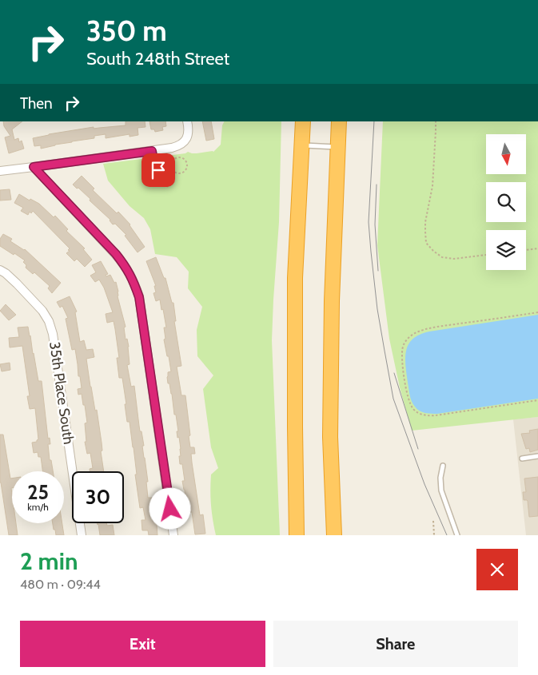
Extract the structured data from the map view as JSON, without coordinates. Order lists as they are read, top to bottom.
{
  "streets": {
    "street": ["35th Place South"]
  },
  "north": "bottom",
  "page": {
    "turn": ["350 m", "South 248th Street"],
    "then": "Then",
    "speed": "25 km/h",
    "limit": "30",
    "heading": ["2 min", "480 m · 09:44"],
    "buttons": ["Exit", "Share"]
  }
}
